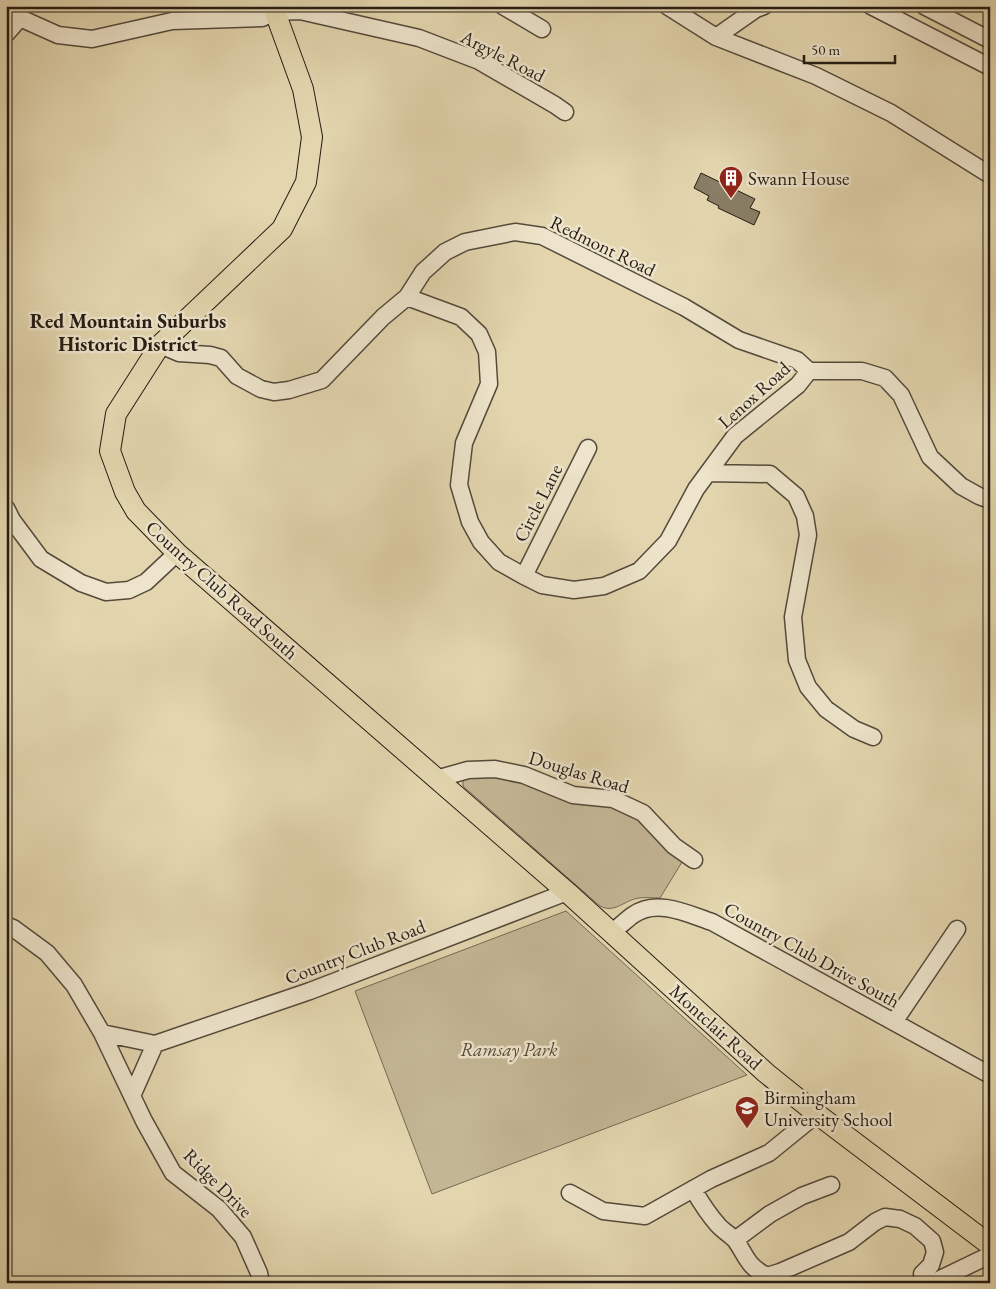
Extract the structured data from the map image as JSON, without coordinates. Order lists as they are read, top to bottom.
{
  "streets": {
    "main road": ["Country Club Road South", "Montclair Road"],
    "street": [
      "Argyle Road",
      "Redmont Road",
      "Lenox Road",
      "Circle Lane",
      "Douglas Road",
      "Country Club Road",
      "Country Club Drive South",
      "Ridge Drive"
    ]
  },
  "crossings": [
    ["Argyle Road", "Country Club Road South"],
    ["Redmont Road", "Lenox Road"],
    ["Redmont Road", "Country Club Road South"],
    ["Lenox Road", "Circle Lane"],
    ["Country Club Road South", "Douglas Road"],
    ["Country Club Road South", "Country Club Road"],
    ["Country Club Road South", "Montclair Road"],
    ["Country Club Road", "Montclair Road"],
    ["Country Club Drive South", "Montclair Road"]
  ],
  "districts": ["Red Mountain Suburbs Historic District"],
  "parks": ["Ramsay Park"],
  "places": {
    "building": ["Swann House"],
    "school or university": ["Birmingham University School"]
  },
  "scale_bar": "50 m"
}
